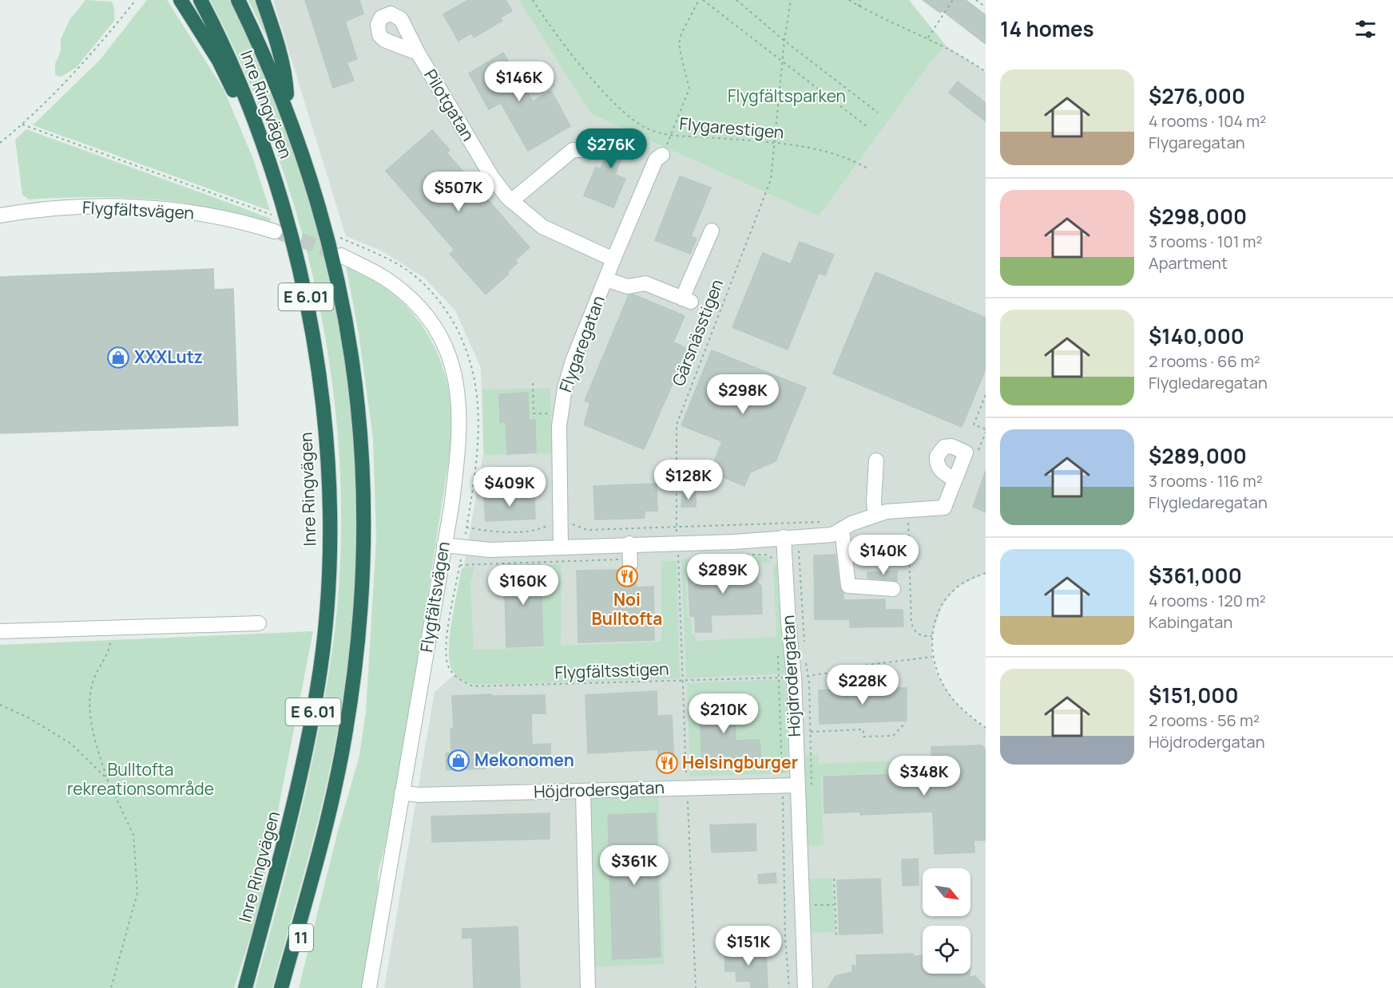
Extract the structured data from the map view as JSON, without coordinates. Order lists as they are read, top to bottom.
{
  "streets": {
    "highway": ["Inre Ringvägen", "E 6.01", "11"],
    "street": [
      "Pilotgatan",
      "Flygfältsvägen",
      "Flygaregatan",
      "Höjdrodergatan",
      "Höjdrodersgatan"
    ],
    "path": ["Flygarestigen", "Gärsnässtigen", "Flygfältsstigen"]
  },
  "crossings": [
    ["Inre Ringvägen", "11"],
    ["Pilotgatan", "Flygaregatan"],
    ["Flygarestigen", "Gärsnässtigen"],
    ["Flygfältsvägen", "Höjdrodersgatan"],
    ["Gärsnässtigen", "Flygfältsstigen"],
    ["Flygfältsstigen", "Höjdrodersgatan"],
    ["Höjdrodergatan", "Höjdrodersgatan"]
  ],
  "parks": ["Flygfältsparken", "Bulltofta rekreationsområde"],
  "places": {
    "shop": ["XXXLutz", "Mekonomen"],
    "restaurant": ["Noi Bulltofta", "Helsingburger"]
  },
  "north": "bottom right",
  "page": {
    "heading": "14 homes",
    "list": [
      {
        "name": "$276,000",
        "note": "4 rooms · 104 m² · Flygaregatan"
      },
      {
        "name": "$298,000",
        "note": "3 rooms · 101 m² · Apartment"
      },
      {
        "name": "$140,000",
        "note": "2 rooms · 66 m² · Flygledaregatan"
      },
      {
        "name": "$289,000",
        "note": "3 rooms · 116 m² · Flygledaregatan"
      },
      {
        "name": "$361,000",
        "note": "4 rooms · 120 m² · Kabingatan"
      },
      {
        "name": "$151,000",
        "note": "2 rooms · 56 m² · Höjdrodergatan"
      }
    ],
    "price": [
      "$146K",
      "$276K",
      "$507K",
      "$298K",
      "$128K",
      "$409K",
      "$140K",
      "$289K",
      "$160K",
      "$228K",
      "$210K",
      "$348K",
      "$361K",
      "$151K"
    ]
  }
}
